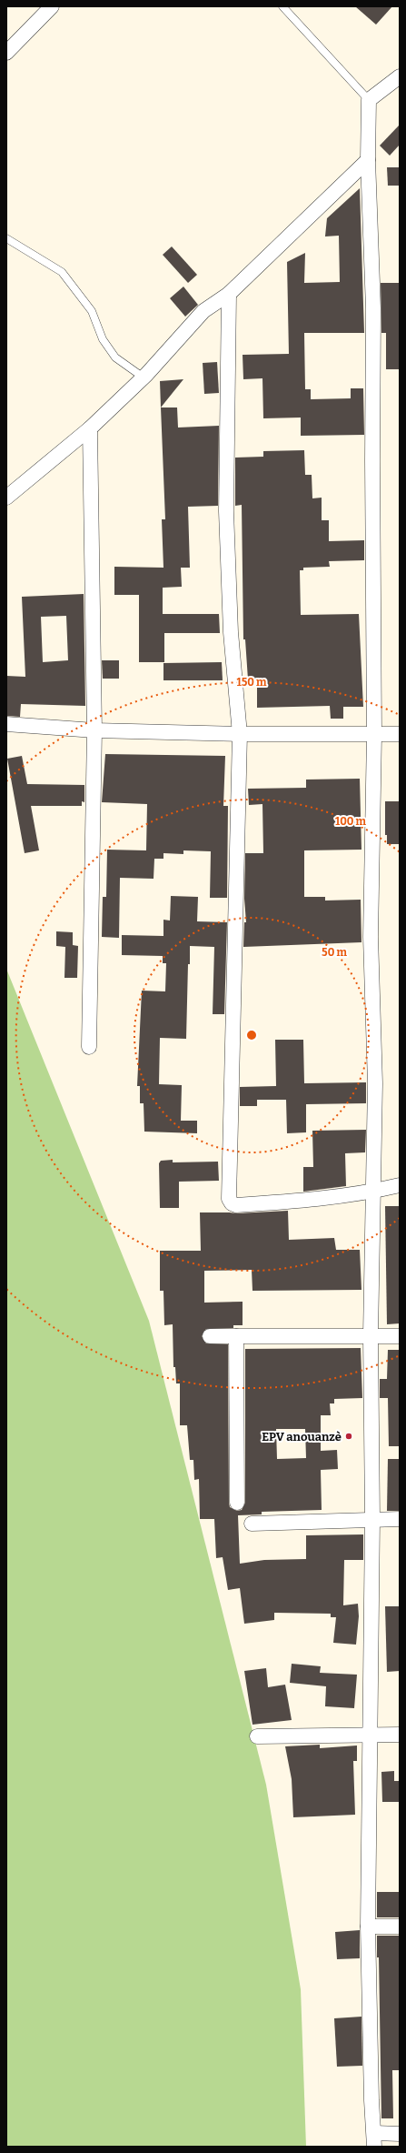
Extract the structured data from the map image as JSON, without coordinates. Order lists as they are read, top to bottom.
{
  "places": ["EPV anouanzè"],
  "rings": ["150 m", "100 m", "50 m"]
}
